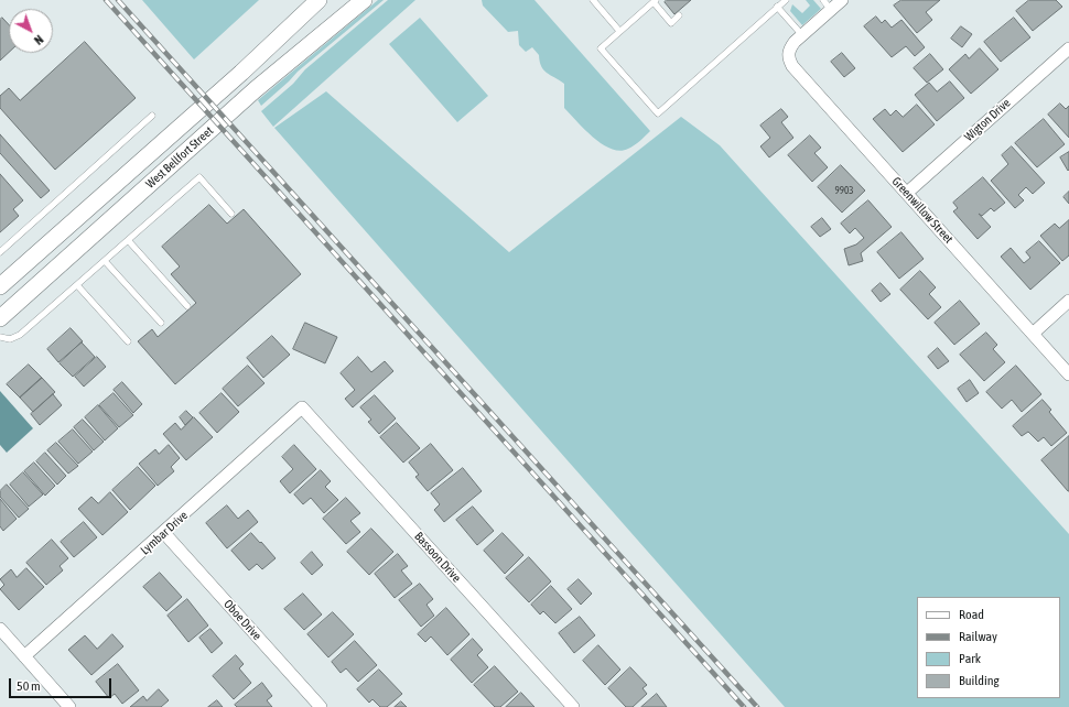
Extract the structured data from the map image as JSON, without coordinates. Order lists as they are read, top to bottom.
{
  "streets": {
    "main road": ["West Bellfort Street"],
    "street": [
      "Wigton Drive",
      "Greenwillow Street",
      "Lymbar Drive",
      "Bassoon Drive",
      "Oboe Drive"
    ]
  },
  "crossings": [
    ["Wigton Drive", "Greenwillow Street"],
    ["Lymbar Drive", "Bassoon Drive"],
    ["Lymbar Drive", "Oboe Drive"]
  ],
  "house_numbers": ["9903"],
  "legend": [
    "Road",
    "Railway",
    "Park",
    "Building"
  ],
  "scale_bar": "50 m",
  "north": "bottom right"
}
